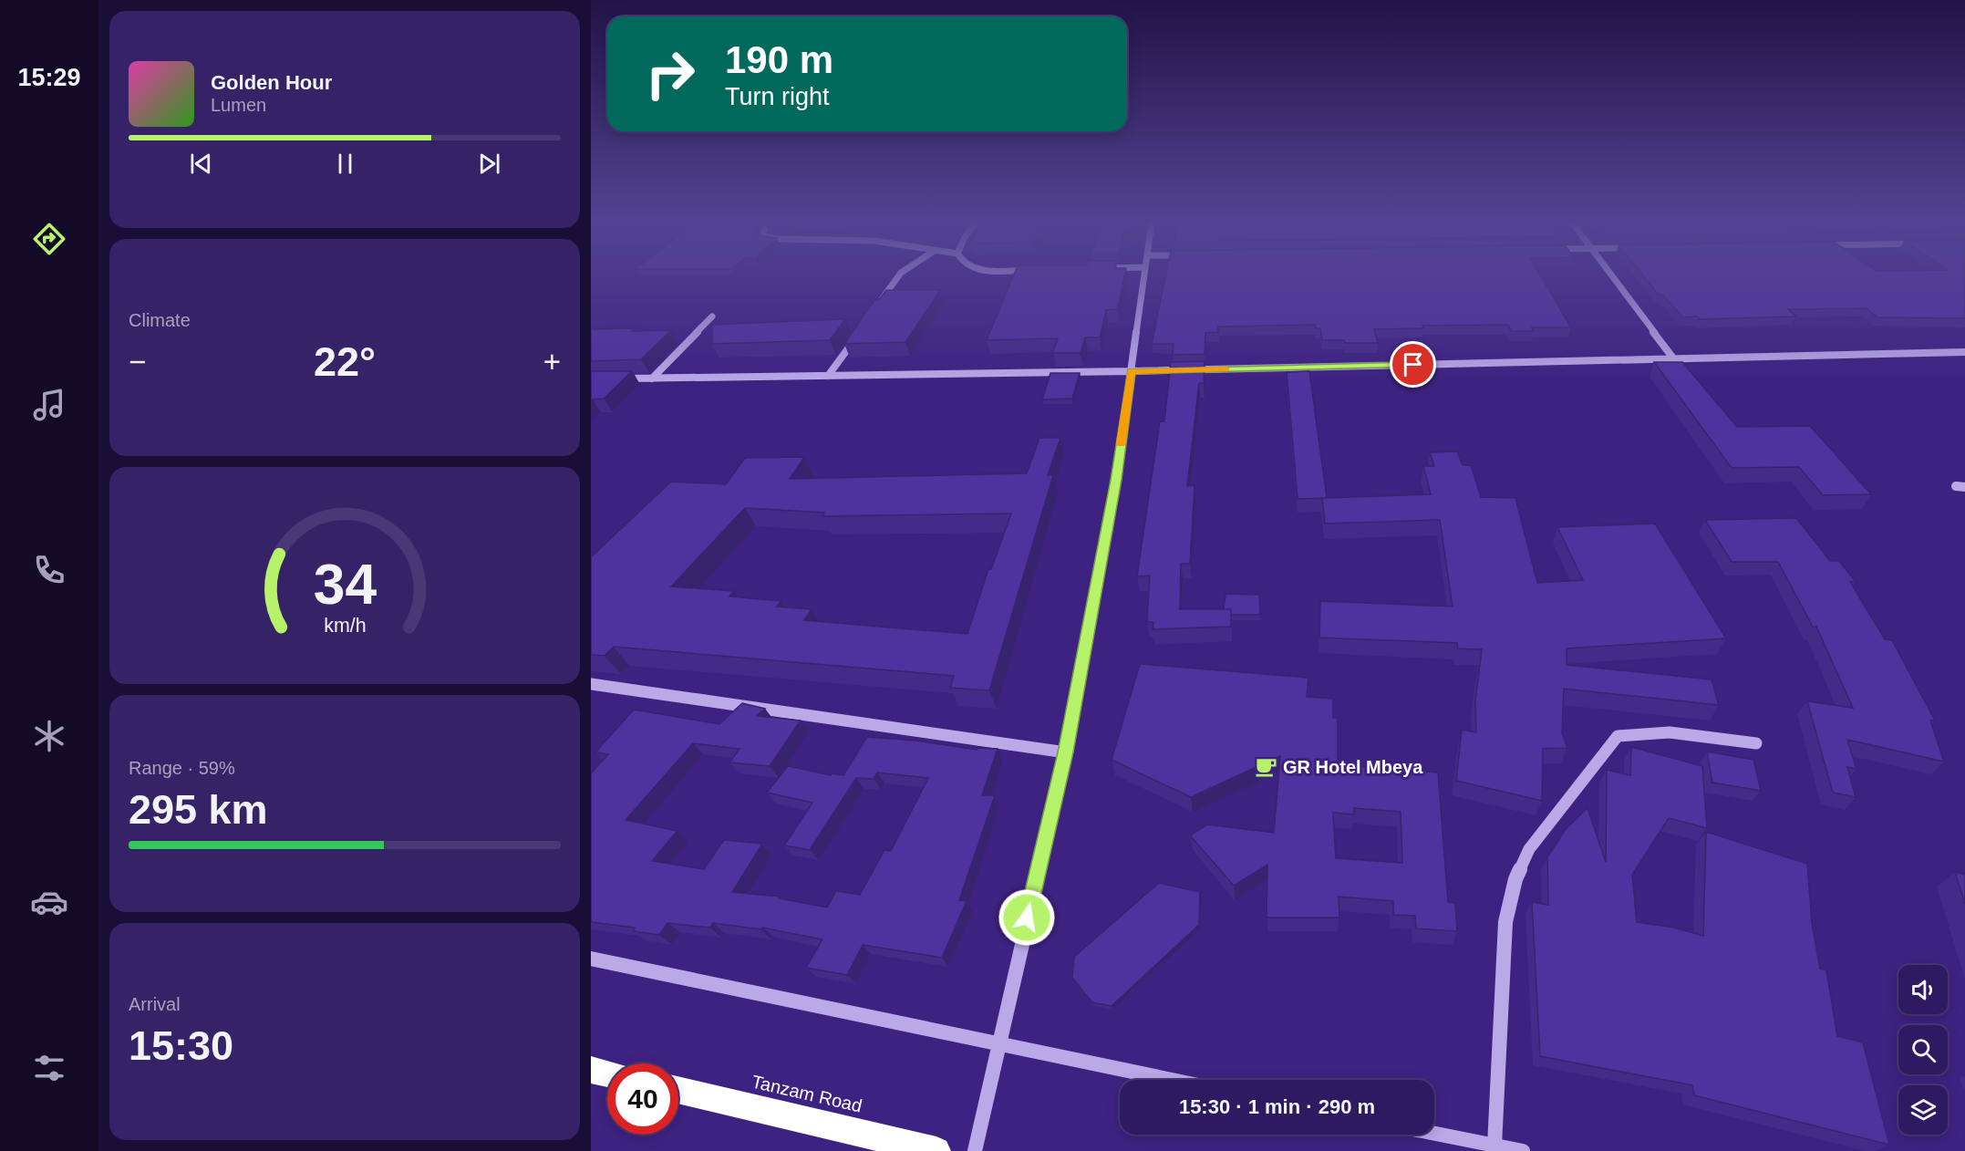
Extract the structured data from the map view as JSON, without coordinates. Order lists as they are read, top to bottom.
{
  "streets": {
    "highway": ["Tanzam Road"]
  },
  "places": {
    "cafe": ["GR Hotel Mbeya"]
  },
  "page": {
    "tabs": "15:29",
    "turn": ["190 m", "Turn right"],
    "song": ["Golden Hour", "Lumen"],
    "tile": [
      "Climate",
      ["Range · 59%", "295 km"],
      ["Arrival", "15:30"]
    ],
    "heat": ["−", "22°", "+"],
    "limit": "40",
    "trip": "15:30 · 1 min · 290 m",
    "gauge": ["34", "km/h"]
  }
}
